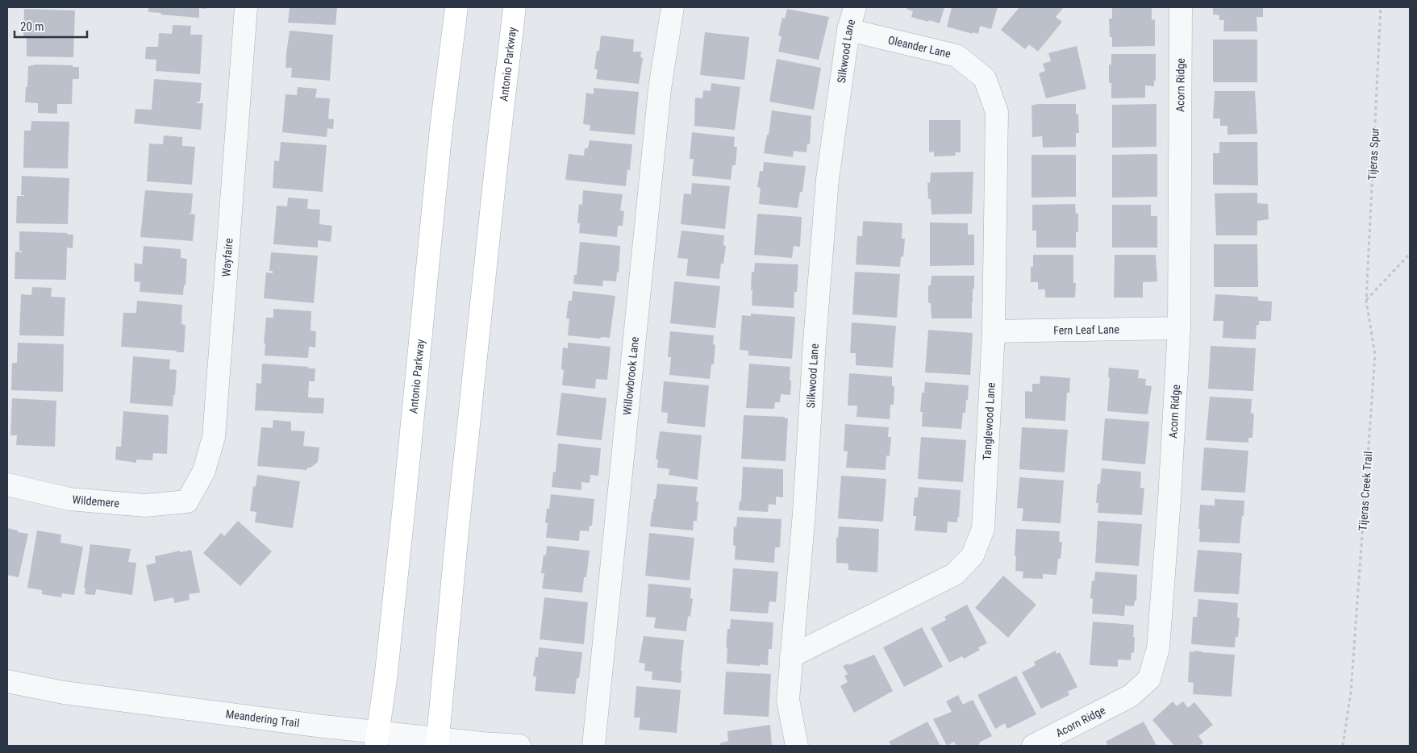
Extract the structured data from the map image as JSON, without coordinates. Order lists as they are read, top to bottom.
{
  "streets": {
    "main road": ["Antonio Parkway"],
    "street": [
      "Oleander Lane",
      "Silkwood Lane",
      "Acorn Ridge",
      "Wayfaire",
      "Fern Leaf Lane",
      "Willowbrook Lane",
      "Tanglewood Lane",
      "Wildemere",
      "Meandering Trail"
    ],
    "path": ["Tijeras Spur", "Tijeras Creek Trail"]
  },
  "crossings": [
    ["Oleander Lane", "Silkwood Lane"],
    ["Oleander Lane", "Tanglewood Lane"],
    ["Silkwood Lane", "Tanglewood Lane"],
    ["Antonio Parkway", "Meandering Trail"],
    ["Acorn Ridge", "Fern Leaf Lane"],
    ["Tijeras Spur", "Tijeras Creek Trail"],
    ["Wayfaire", "Wildemere"],
    ["Fern Leaf Lane", "Tanglewood Lane"]
  ],
  "scale_bar": "20 m"
}
